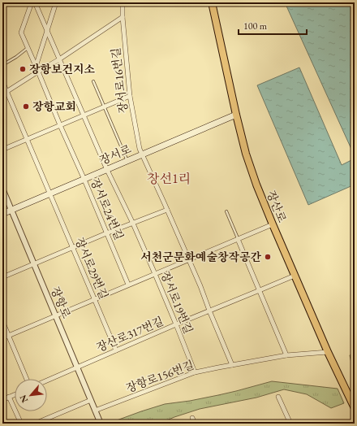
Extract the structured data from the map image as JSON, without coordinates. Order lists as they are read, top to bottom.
{
  "streets": {
    "main road": ["장서로", "장산로"],
    "street": [
      "장서로16번길",
      "장서로24번길",
      "장서로29번길",
      "장항로",
      "장서로19번길",
      "장산로317번길",
      "장항로156번길"
    ]
  },
  "crossings": [
    ["장서로16번길", "장서로"],
    ["장서로16번길", "장산로317번길"],
    ["장서로", "장산로"],
    ["장서로", "장서로24번길"],
    ["장서로", "장서로29번길"],
    ["장서로", "장항로"],
    ["장서로", "장서로19번길"],
    ["장산로", "장산로317번길"],
    ["장산로", "장항로156번길"],
    ["장서로29번길", "장산로317번길"],
    ["장항로", "장산로317번길"],
    ["장항로", "장항로156번길"],
    ["장서로19번길", "장산로317번길"],
    ["장서로19번길", "장항로156번길"]
  ],
  "districts": ["창선1리"],
  "places": ["장항보건지소", "장항교회", "서천군문화예술창작공간"],
  "scale_bar": "100 m",
  "north": "bottom left"
}
